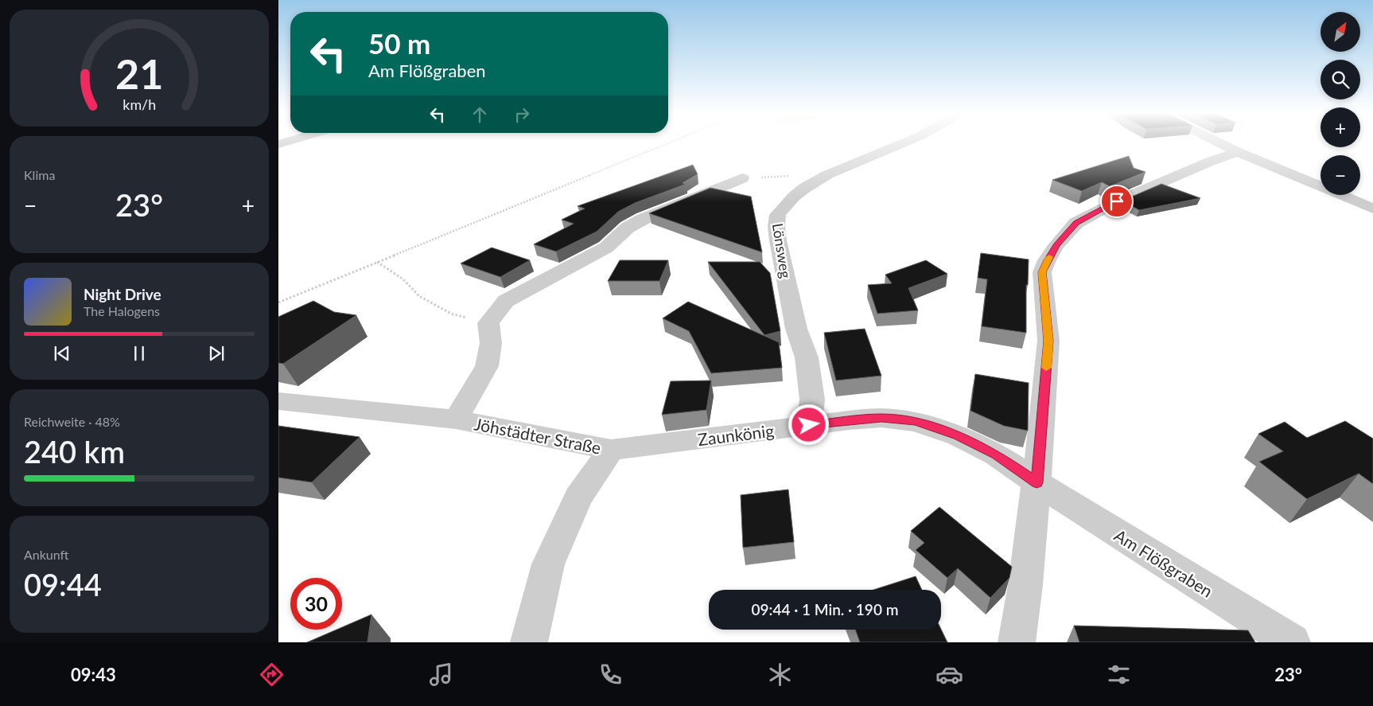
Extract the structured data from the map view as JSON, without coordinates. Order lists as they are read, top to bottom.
{
  "streets": {
    "street": [
      "Lönsweg",
      "Zaunkönig",
      "Jöhstädter Straße",
      "Am Flößgraben"
    ]
  },
  "crossings": [
    ["Lönsweg", "Zaunkönig"],
    ["Zaunkönig", "Jöhstädter Straße"],
    ["Zaunkönig", "Am Flößgraben"]
  ],
  "north": "top right",
  "page": {
    "map_buttons": ["+", "−"],
    "turn": ["50 m", "Am Flößgraben"],
    "tile": [
      "Klima",
      ["Reichweite · 48%", "240 km"],
      ["Ankunft", "09:44"]
    ],
    "heat": ["−", "23°", "+"],
    "song": ["Night Drive", "The Halogens"],
    "limit": "30",
    "trip": "09:44 · 1 Min. · 190 m",
    "tabs": ["09:43", "23°"],
    "gauge": ["21", "km/h"]
  }
}
